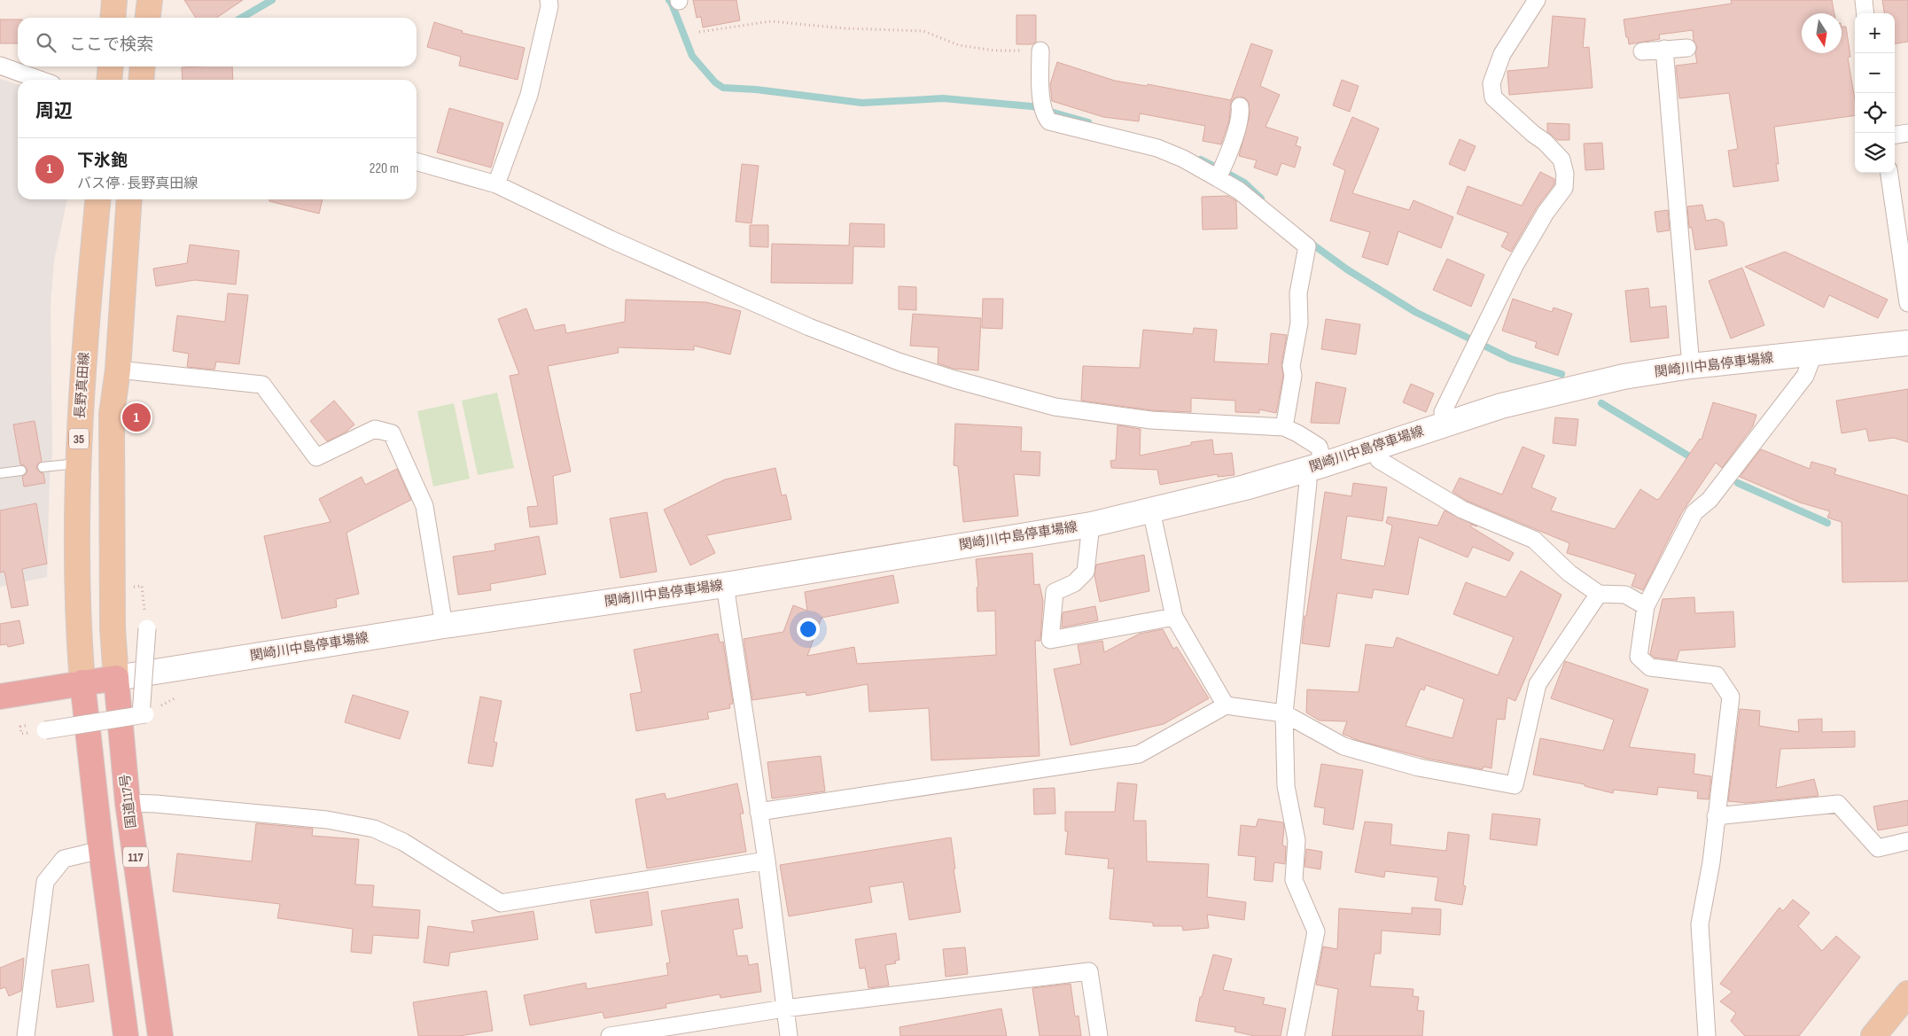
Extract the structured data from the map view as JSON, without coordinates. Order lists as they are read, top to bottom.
{
  "streets": {
    "highway": ["国道117号", "117"],
    "main road": ["関崎川中島停車場線", "長野真田線", "35"]
  },
  "crossings": [
    ["関崎川中島停車場線", "国道117号"],
    ["長野真田線", "117"]
  ],
  "north": "bottom",
  "page": {
    "map_buttons": ["+", "−"],
    "search": "ここで検索",
    "heading": "周辺",
    "list": [
      {
        "mark": "1",
        "name": "下氷鉋",
        "note": "バス停 · 長野真田線",
        "value": "220 m"
      }
    ],
    "pins": "1"
  }
}
